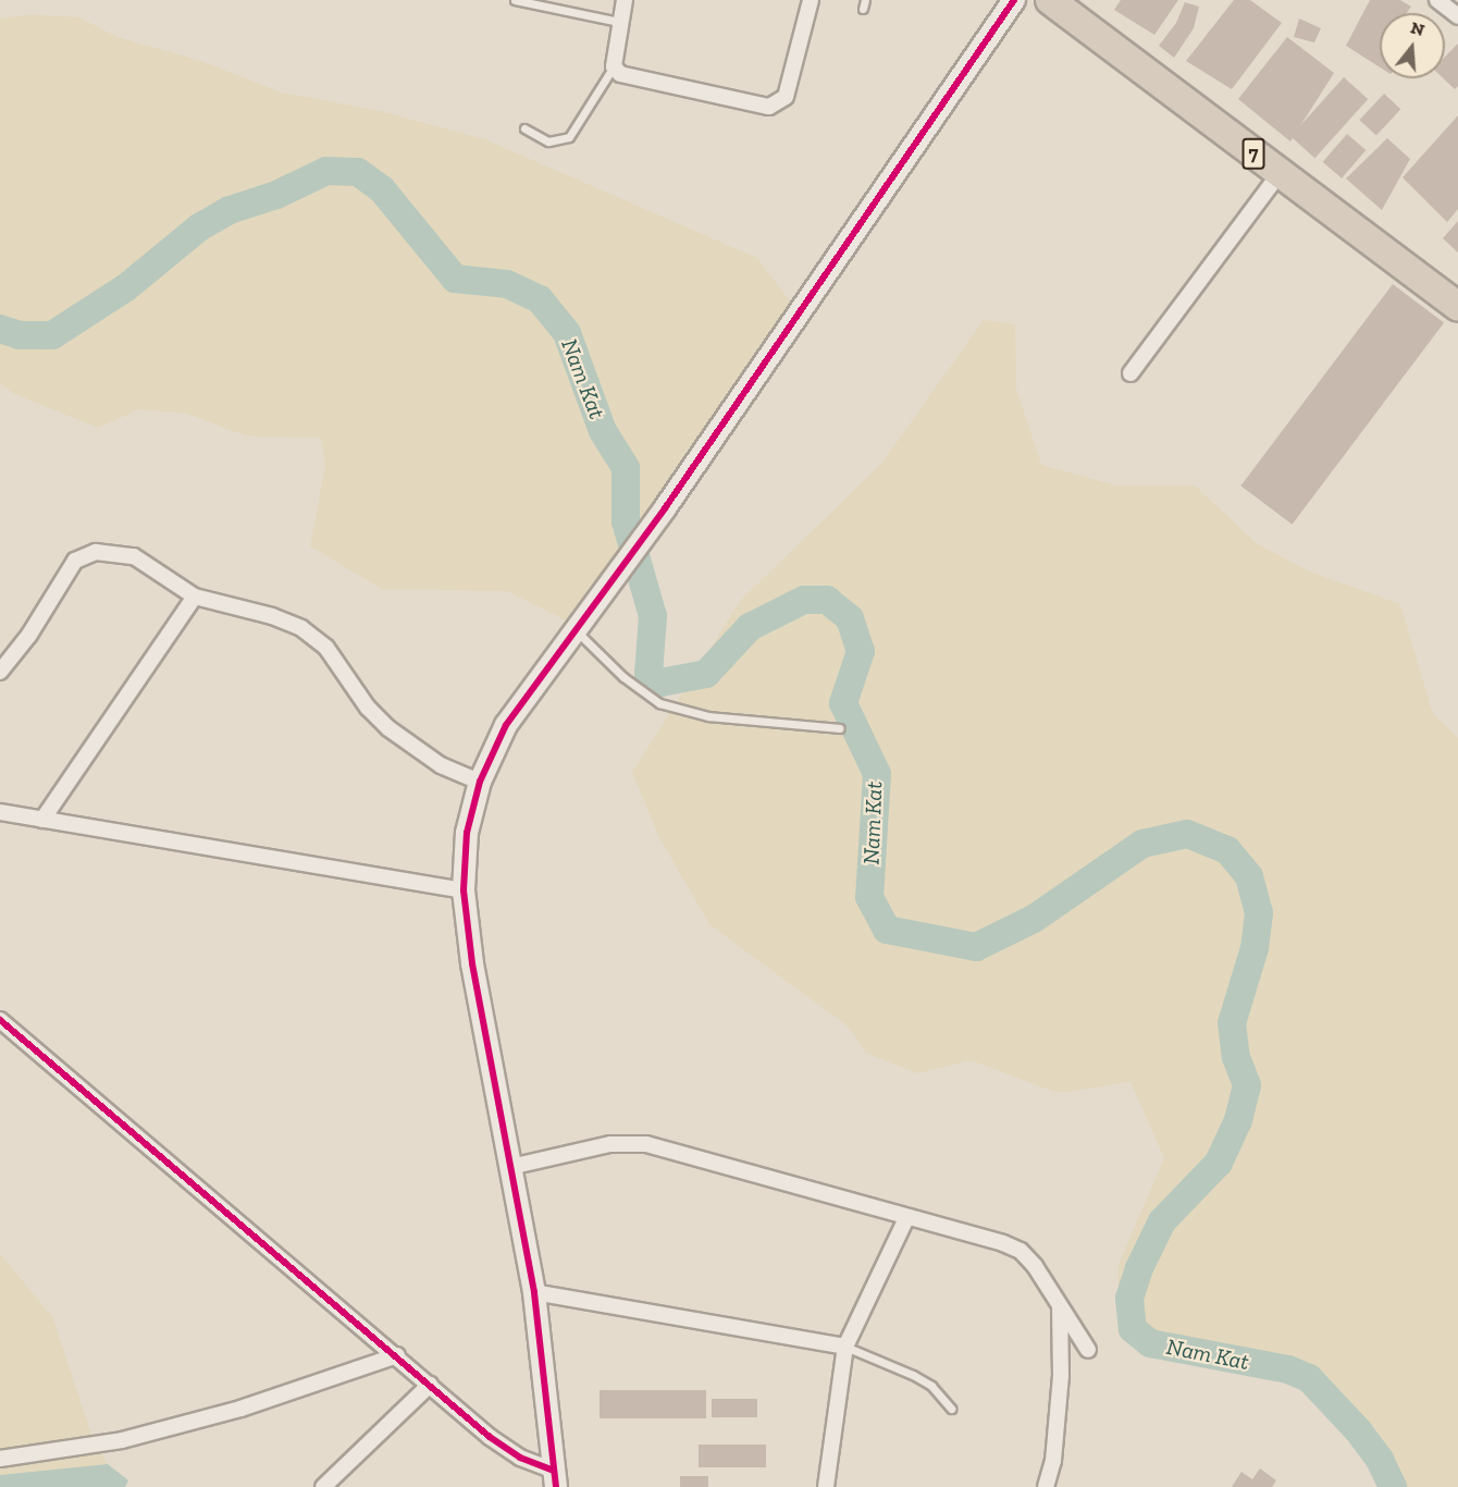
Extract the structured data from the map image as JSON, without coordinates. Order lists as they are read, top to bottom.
{
  "streets": {
    "highway": ["7"]
  },
  "water": ["Nam Kat"],
  "north": "top"
}
